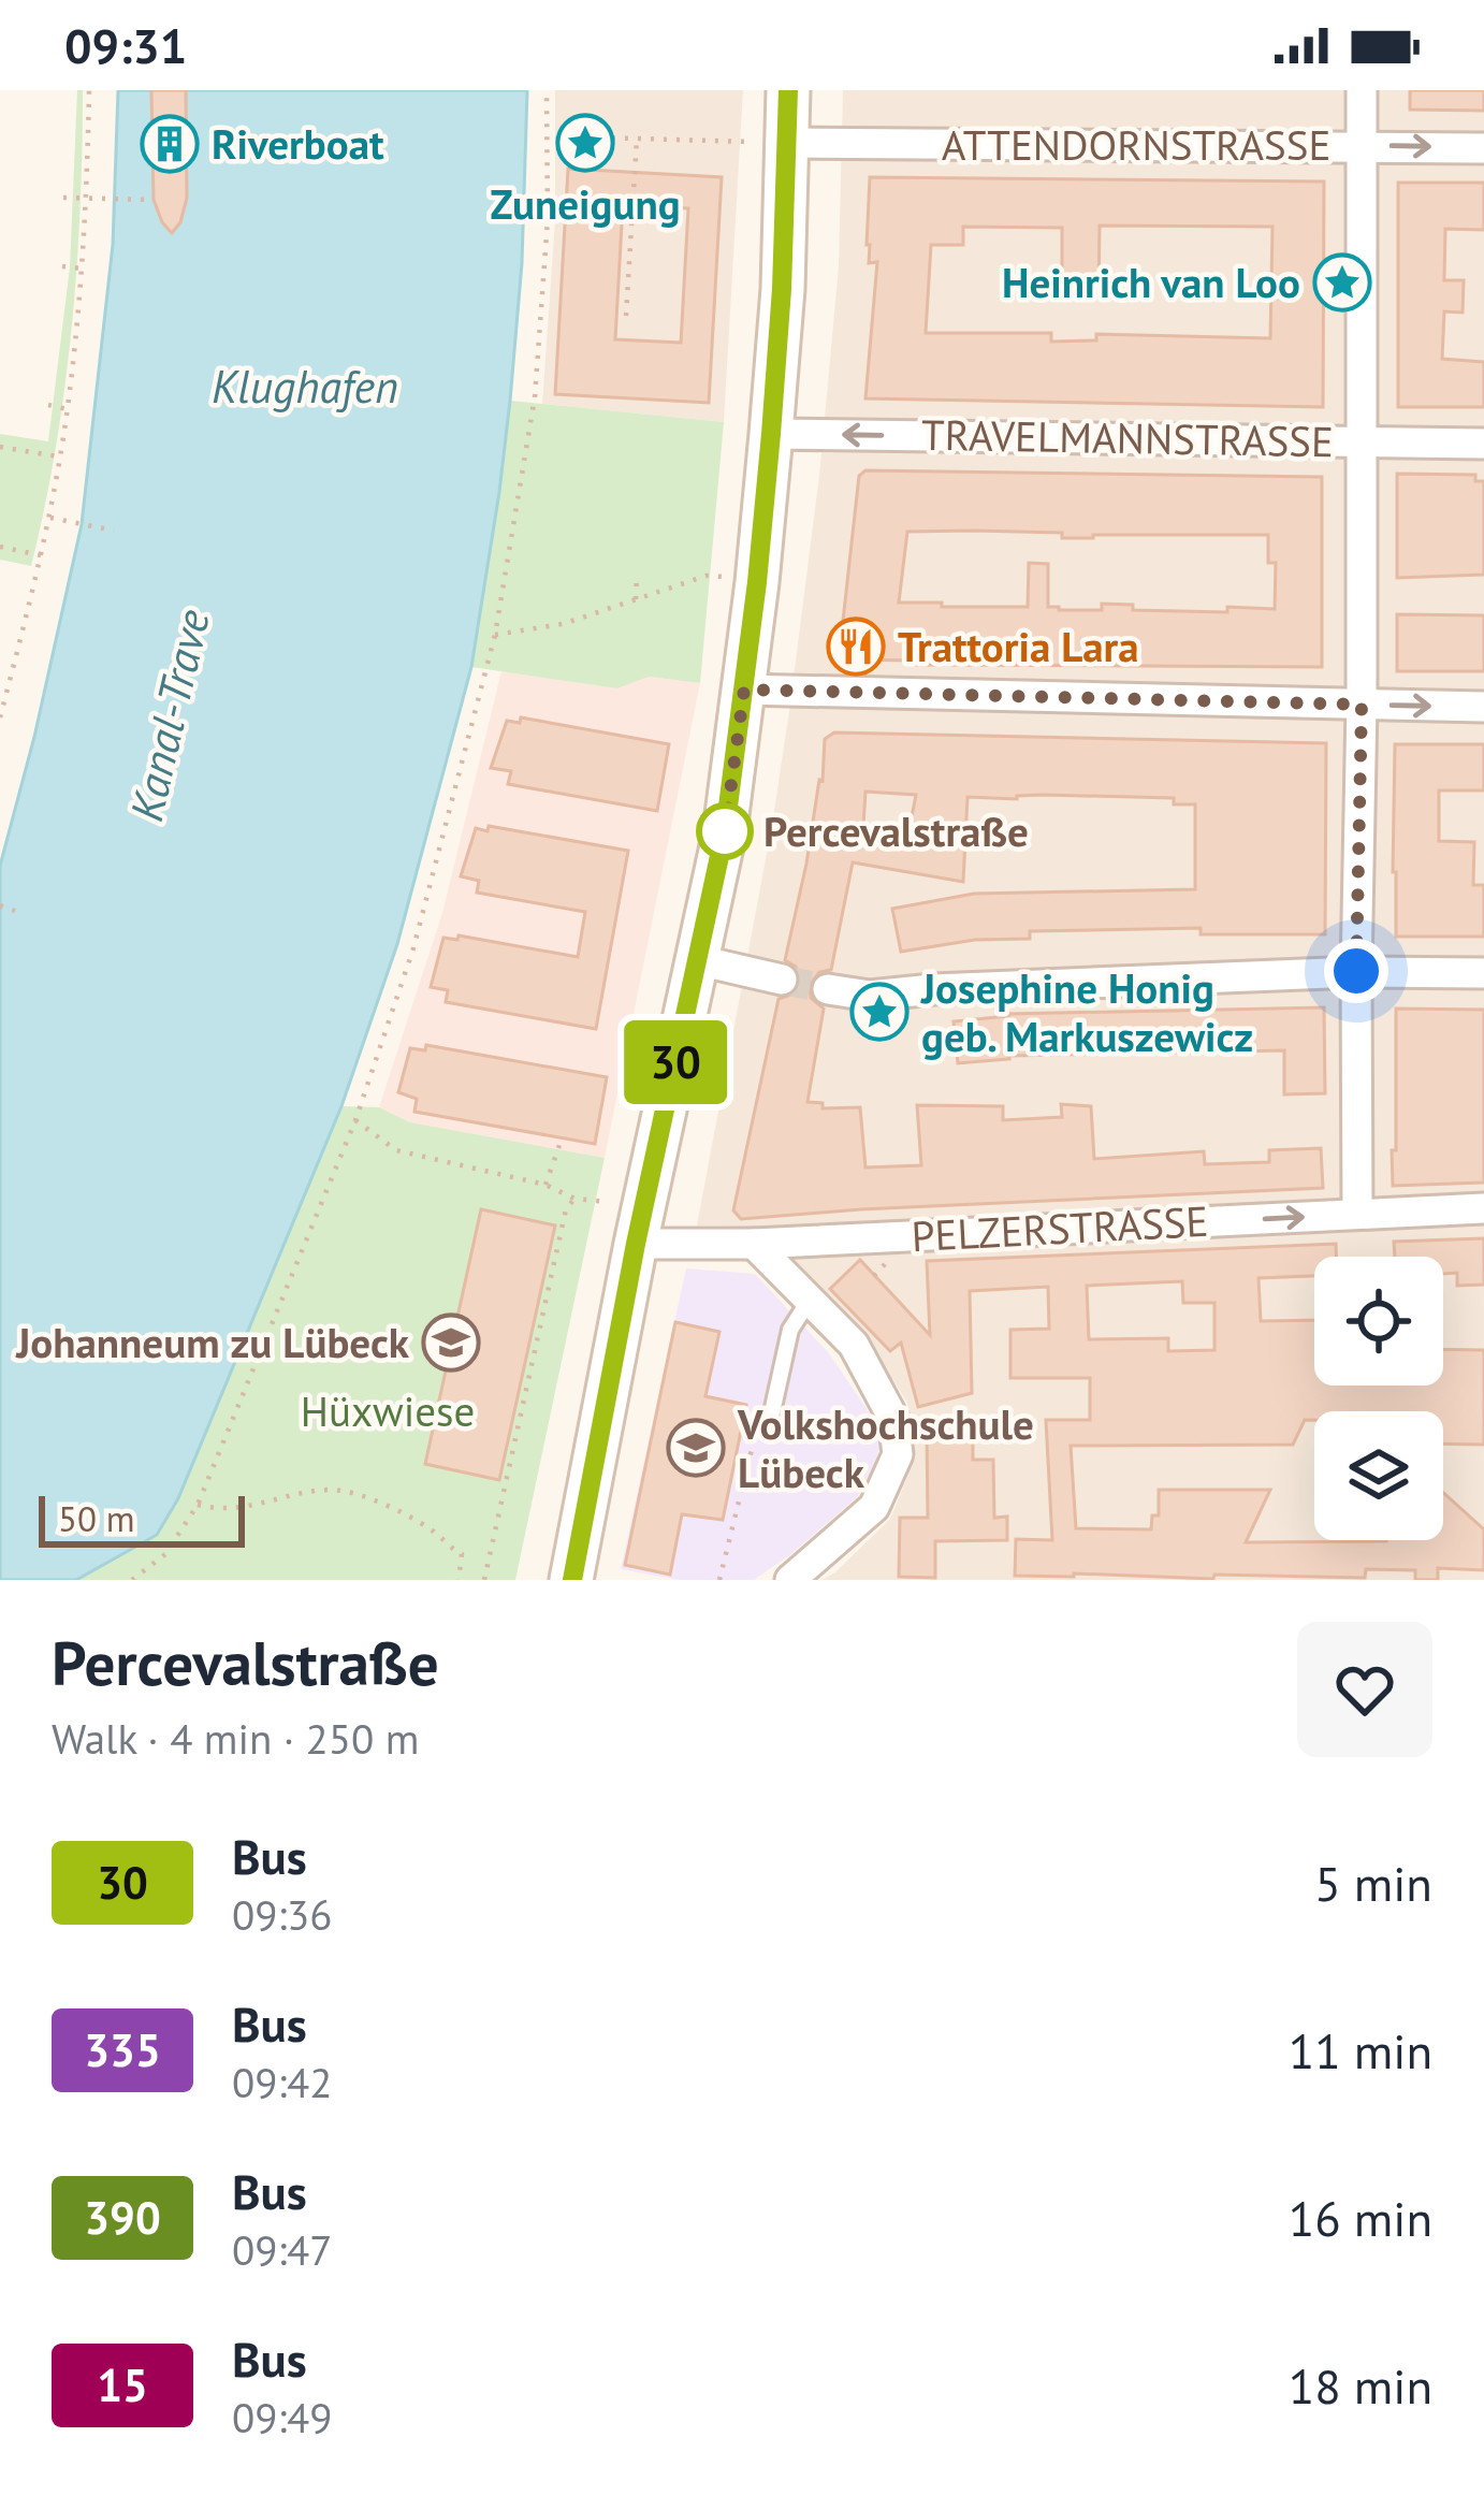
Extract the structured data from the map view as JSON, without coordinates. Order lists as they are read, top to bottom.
{
  "streets": {
    "street": ["ATTENDORNSTRASSE", "TRAVELMANNSTRASSE", "PELZERSTRASSE"]
  },
  "water": ["Klughafen", "Kanal-Trave"],
  "parks": ["Hüxwiese"],
  "places": {
    "place": ["Zuneigung", "Heinrich van Loo", "Josephine Honig geb. Markuszewicz"],
    "building": ["Riverboat"],
    "restaurant": ["Trattoria Lara"],
    "other": ["Percevalstraße"],
    "school or university": ["Johanneum zu Lübeck", "Volkshochschule Lübeck"]
  },
  "lines": ["bus line 30"],
  "scale_bar": "50 m",
  "page": {
    "status": "09:31",
    "on_map": "30",
    "scale": "50 m",
    "heading": ["Percevalstraße", "Walk · 4 min · 250 m"],
    "list": [
      {
        "mark": "30",
        "name": "Bus",
        "note": "09:36",
        "value": "5 min"
      },
      {
        "mark": "335",
        "name": "Bus",
        "note": "09:42",
        "value": "11 min"
      },
      {
        "mark": "390",
        "name": "Bus",
        "note": "09:47",
        "value": "16 min"
      },
      {
        "mark": "15",
        "name": "Bus",
        "note": "09:49",
        "value": "18 min"
      }
    ]
  }
}
